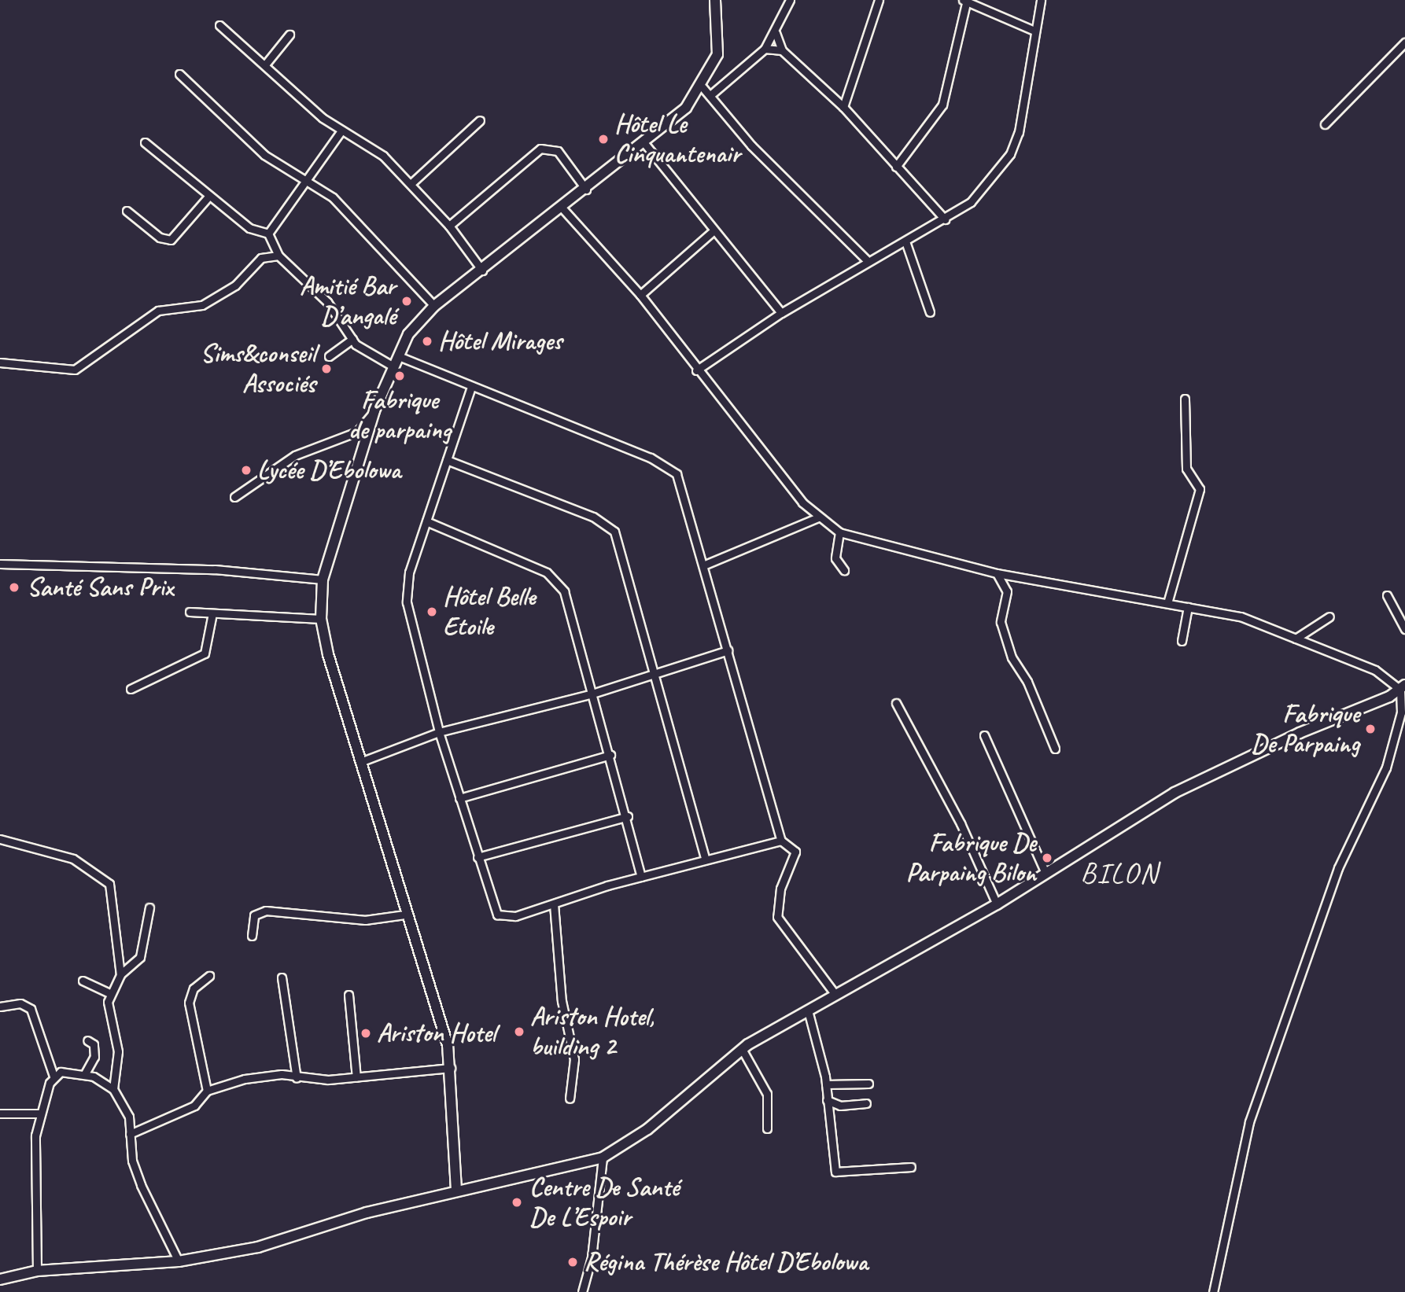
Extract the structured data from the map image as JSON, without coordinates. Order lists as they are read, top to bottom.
{
  "districts": ["BILON"],
  "places": [
    "Hôtel Le Cinquantenair",
    "Amitié Bar D’angalé",
    "Hôtel Mirages",
    "Sims&conseil Associés",
    "Fabrique de parpaing",
    "Lycée D’Ebolowa",
    "Santé Sans Prix",
    "Hôtel Belle Etoile",
    "Fabrique De Parpaing",
    "Fabrique De Parpaing Bilon",
    "Ariston Hotel, building 2",
    "Ariston Hotel",
    "Centre De Santé De L’Espoir",
    "Régina Thérèse Hôtel D’Ebolowa"
  ]
}
